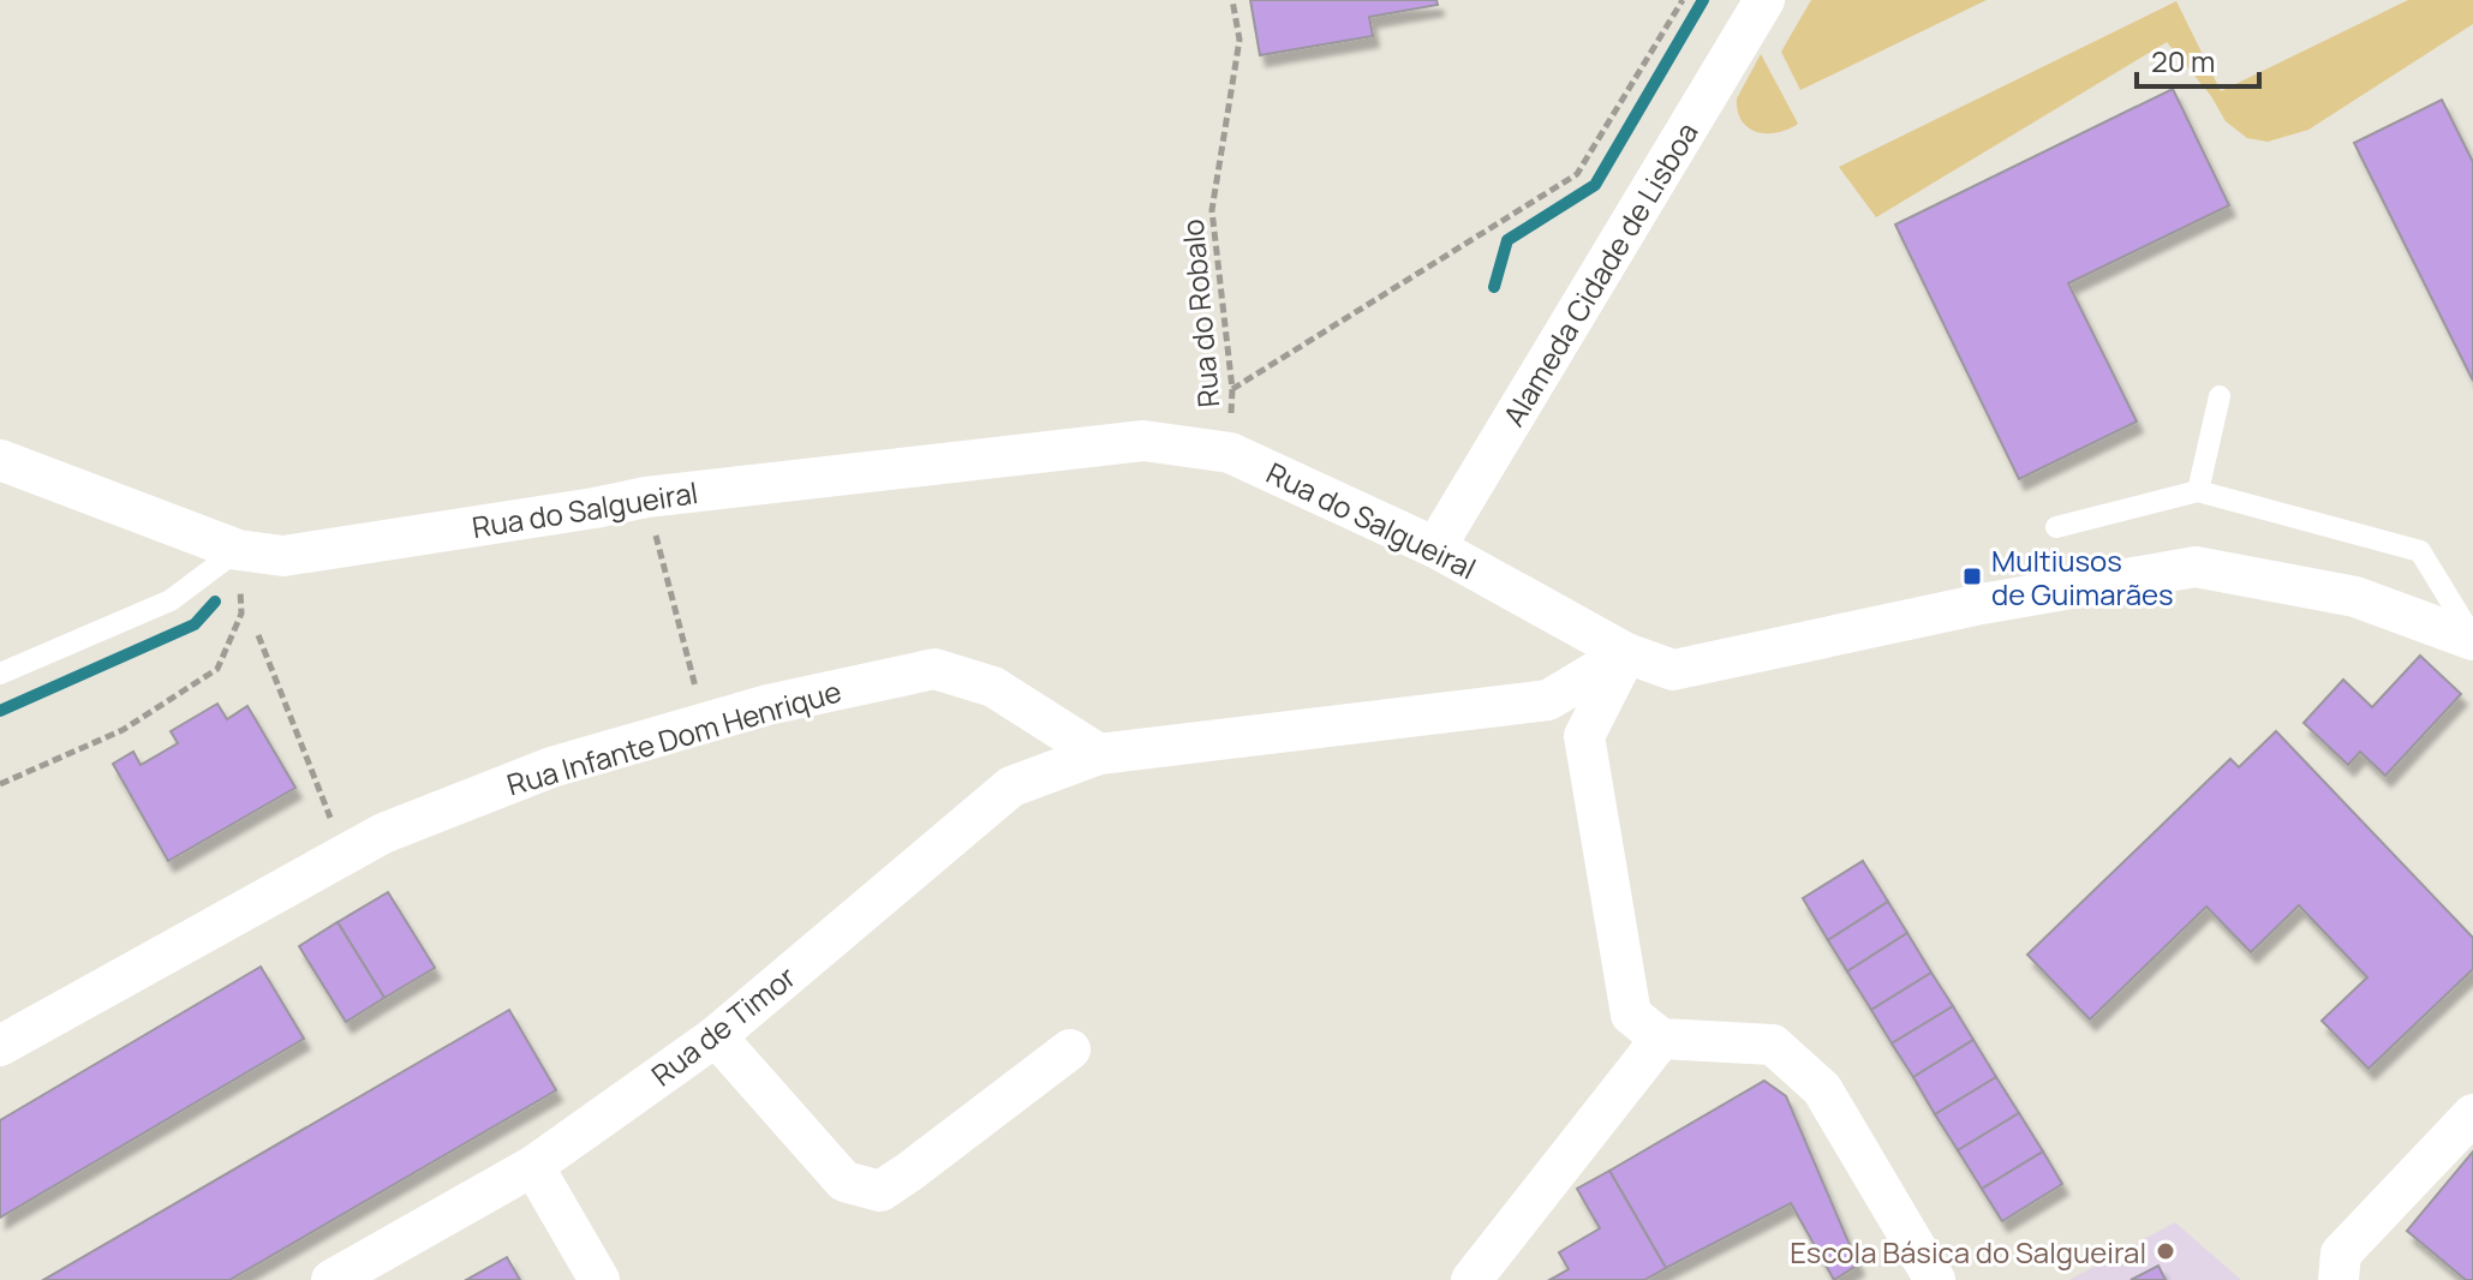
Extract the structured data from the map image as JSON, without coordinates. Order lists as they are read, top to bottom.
{
  "streets": {
    "street": [
      "Alameda Cidade de Lisboa",
      "Rua do Salgueiral",
      "Rua Infante Dom Henrique",
      "Rua de Timor"
    ],
    "path": ["Rua do Robalo"]
  },
  "crossings": [
    ["Alameda Cidade de Lisboa", "Rua do Salgueiral"],
    ["Rua do Robalo", "Rua do Salgueiral"],
    ["Rua do Salgueiral", "Rua de Timor"],
    ["Rua Infante Dom Henrique", "Rua de Timor"]
  ],
  "places": {
    "transit": ["Multiusos de Guimarães"],
    "other": ["Escola Básica do Salgueiral"]
  },
  "scale_bar": "20 m"
}
